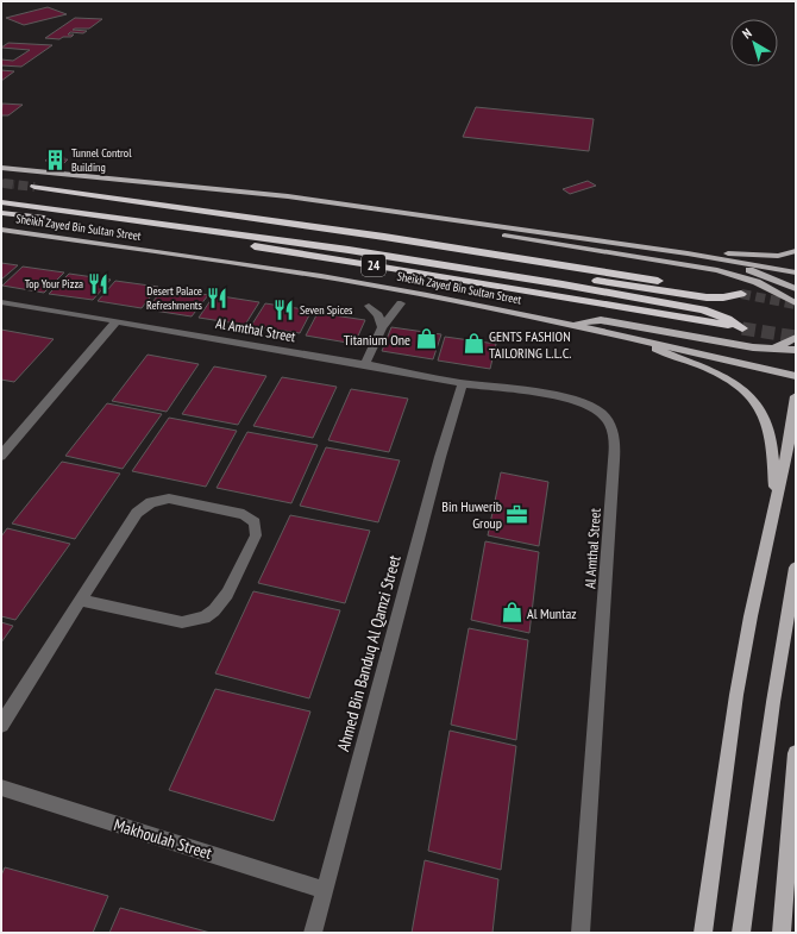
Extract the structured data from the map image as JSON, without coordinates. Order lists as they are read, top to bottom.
{
  "streets": {
    "highway": ["Sheikh Zayed Bin Sultan Street", "24"],
    "street": ["Al Amthal Street", "Ahmed Bin Banduq Al Qamzi Street", "Makhoulah Street"]
  },
  "crossings": [
    ["Al Amthal Street", "Ahmed Bin Banduq Al Qamzi Street"],
    ["Ahmed Bin Banduq Al Qamzi Street", "Makhoulah Street"]
  ],
  "places": {
    "building": ["Tunnel Control Building"],
    "restaurant": ["Top Your Pizza", "Desert Palace Refreshments", "Seven Spices"],
    "shop": ["Titanium One", "GENTS FASHION TAILORING L.L.C.", "Al Muntaz"],
    "office": ["Bin Huwerib Group"]
  },
  "north": "top left"
}
